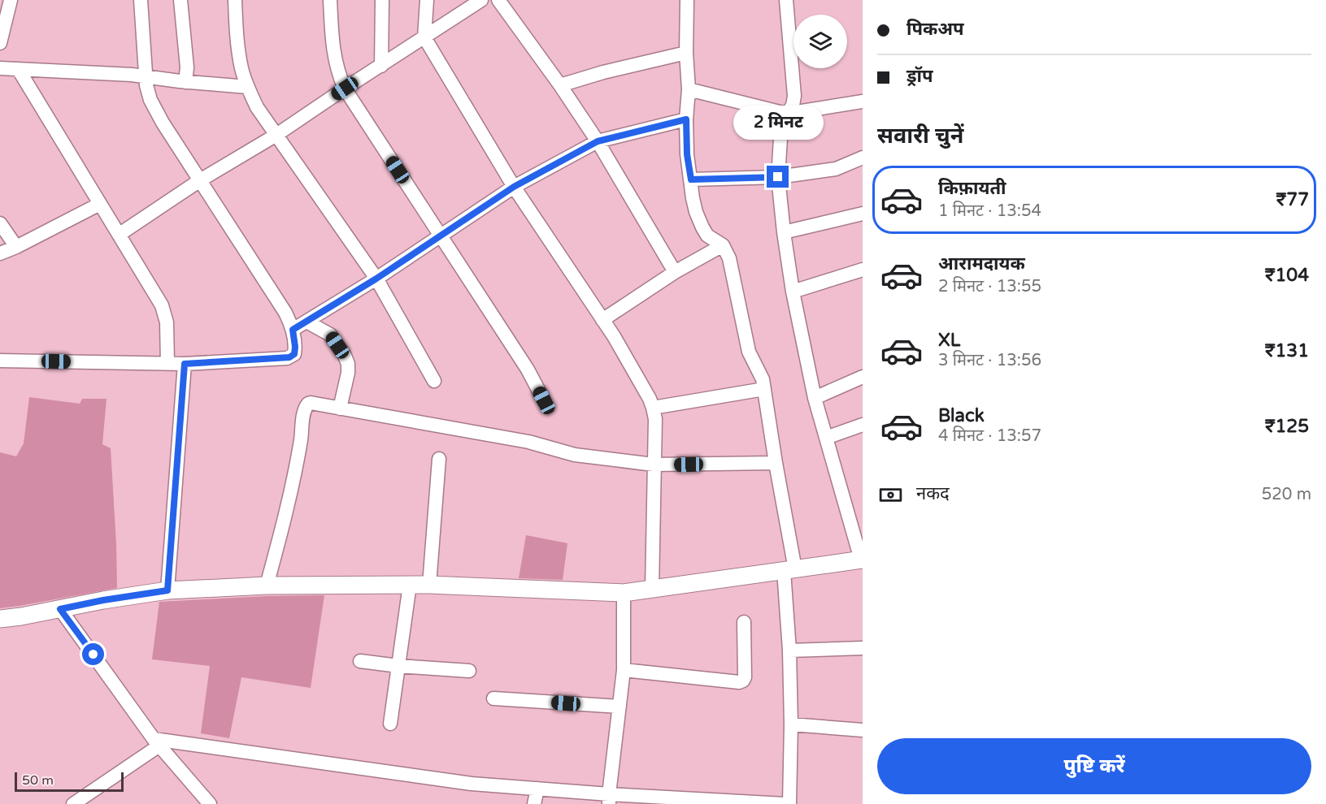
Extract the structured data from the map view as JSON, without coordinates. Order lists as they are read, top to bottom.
{
  "scale_bar": "50 m",
  "page": {
    "banner": ["पिकअप", "ड्रॉप"],
    "bubble": "2 मिनट",
    "heading": "सवारी चुनें",
    "list": [
      {
        "name": "किफ़ायती",
        "note": "1 मिनट · 13:54",
        "value": "₹77"
      },
      {
        "name": "आरामदायक",
        "note": "2 मिनट · 13:55",
        "value": "₹104"
      },
      {
        "name": "XL",
        "note": "3 मिनट · 13:56",
        "value": "₹131"
      },
      {
        "name": "Black",
        "note": "4 मिनट · 13:57",
        "value": "₹125"
      }
    ],
    "pay": ["नकद", "520 m"],
    "buttons": "पुष्टि करें",
    "scale": "50 m"
  }
}
